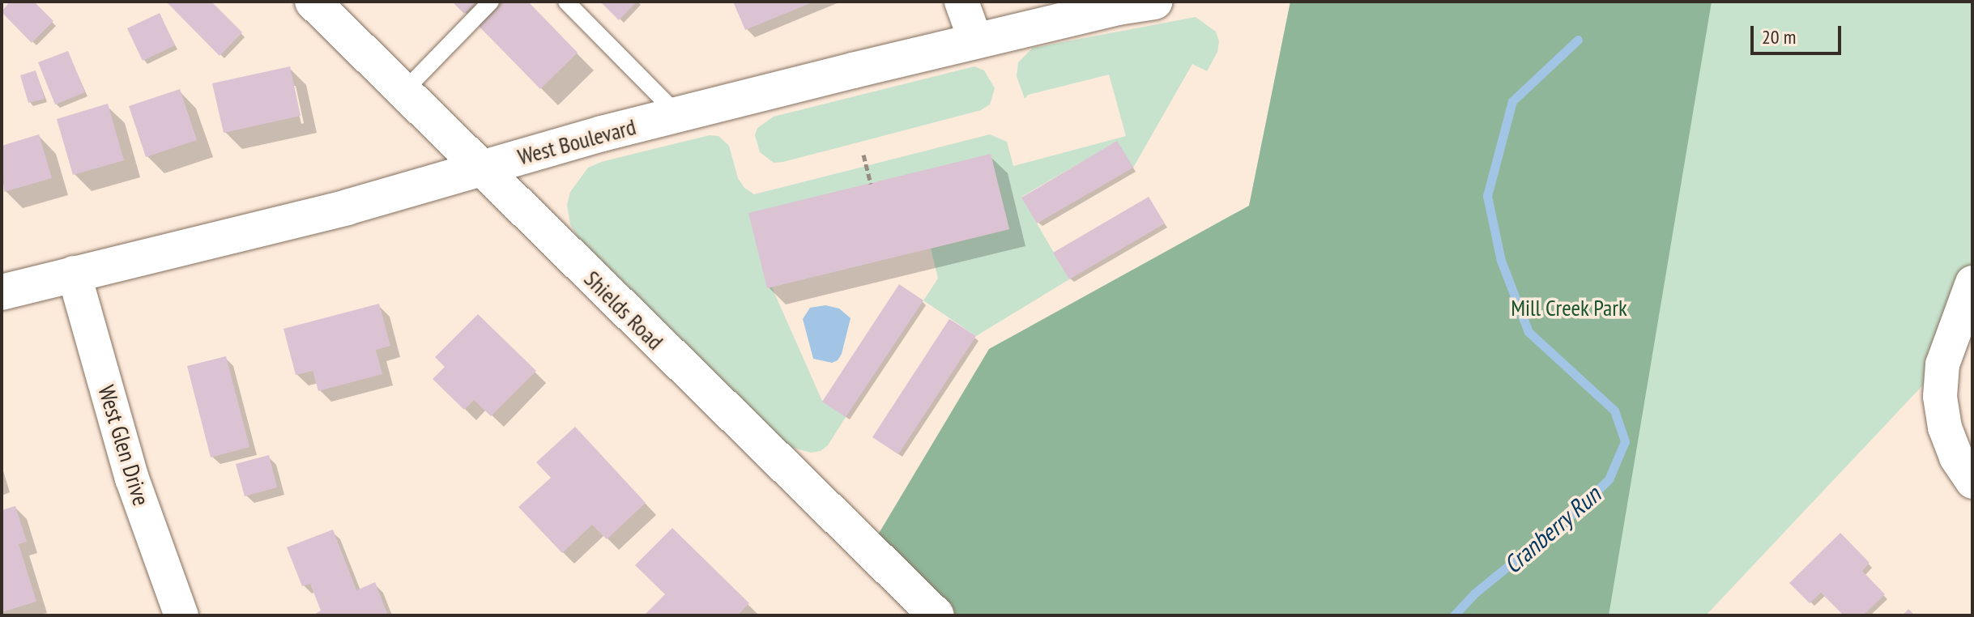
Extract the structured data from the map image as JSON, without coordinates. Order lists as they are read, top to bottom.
{
  "streets": {
    "street": ["West Boulevard", "Shields Road", "West Glen Drive"]
  },
  "crossings": [
    ["West Boulevard", "Shields Road"],
    ["West Boulevard", "West Glen Drive"]
  ],
  "water": ["Cranberry Run"],
  "parks": ["Mill Creek Park"],
  "scale_bar": "20 m"
}
